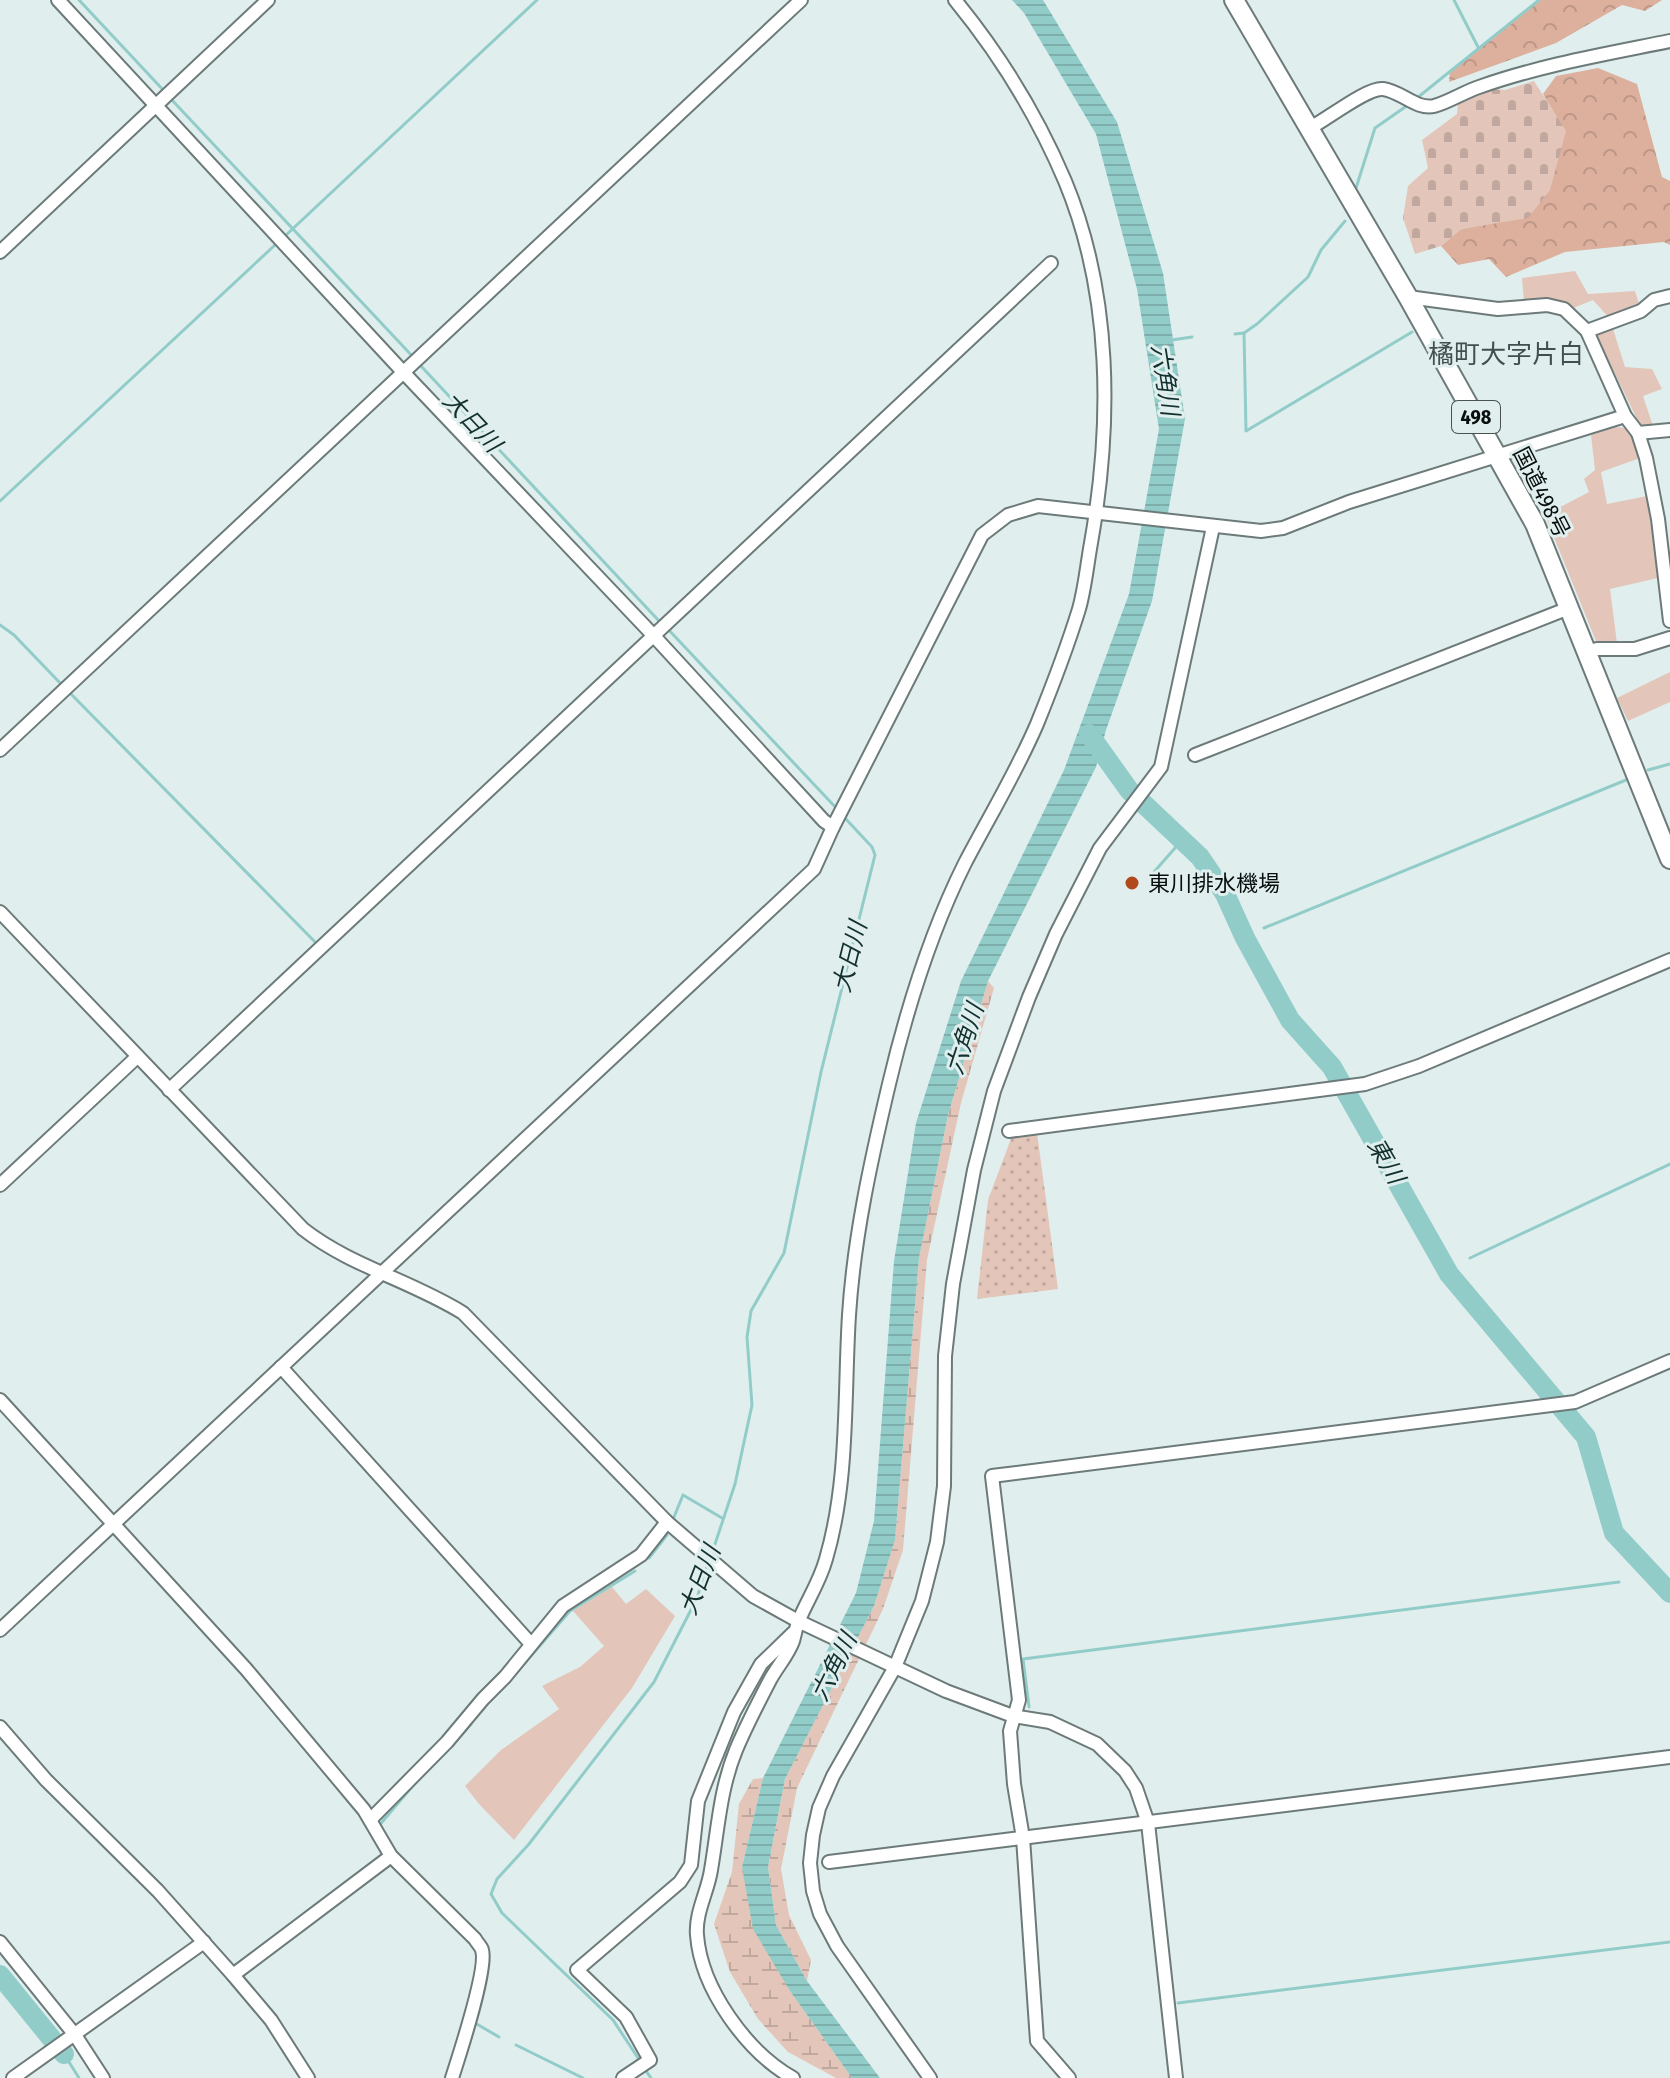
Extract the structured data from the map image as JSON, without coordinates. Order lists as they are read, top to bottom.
{
  "streets": {
    "highway": ["498", "国道498号"]
  },
  "districts": ["橘町大字片白"],
  "water": ["六角川", "大日川", "東川"],
  "places": ["東川排水機場"]
}
